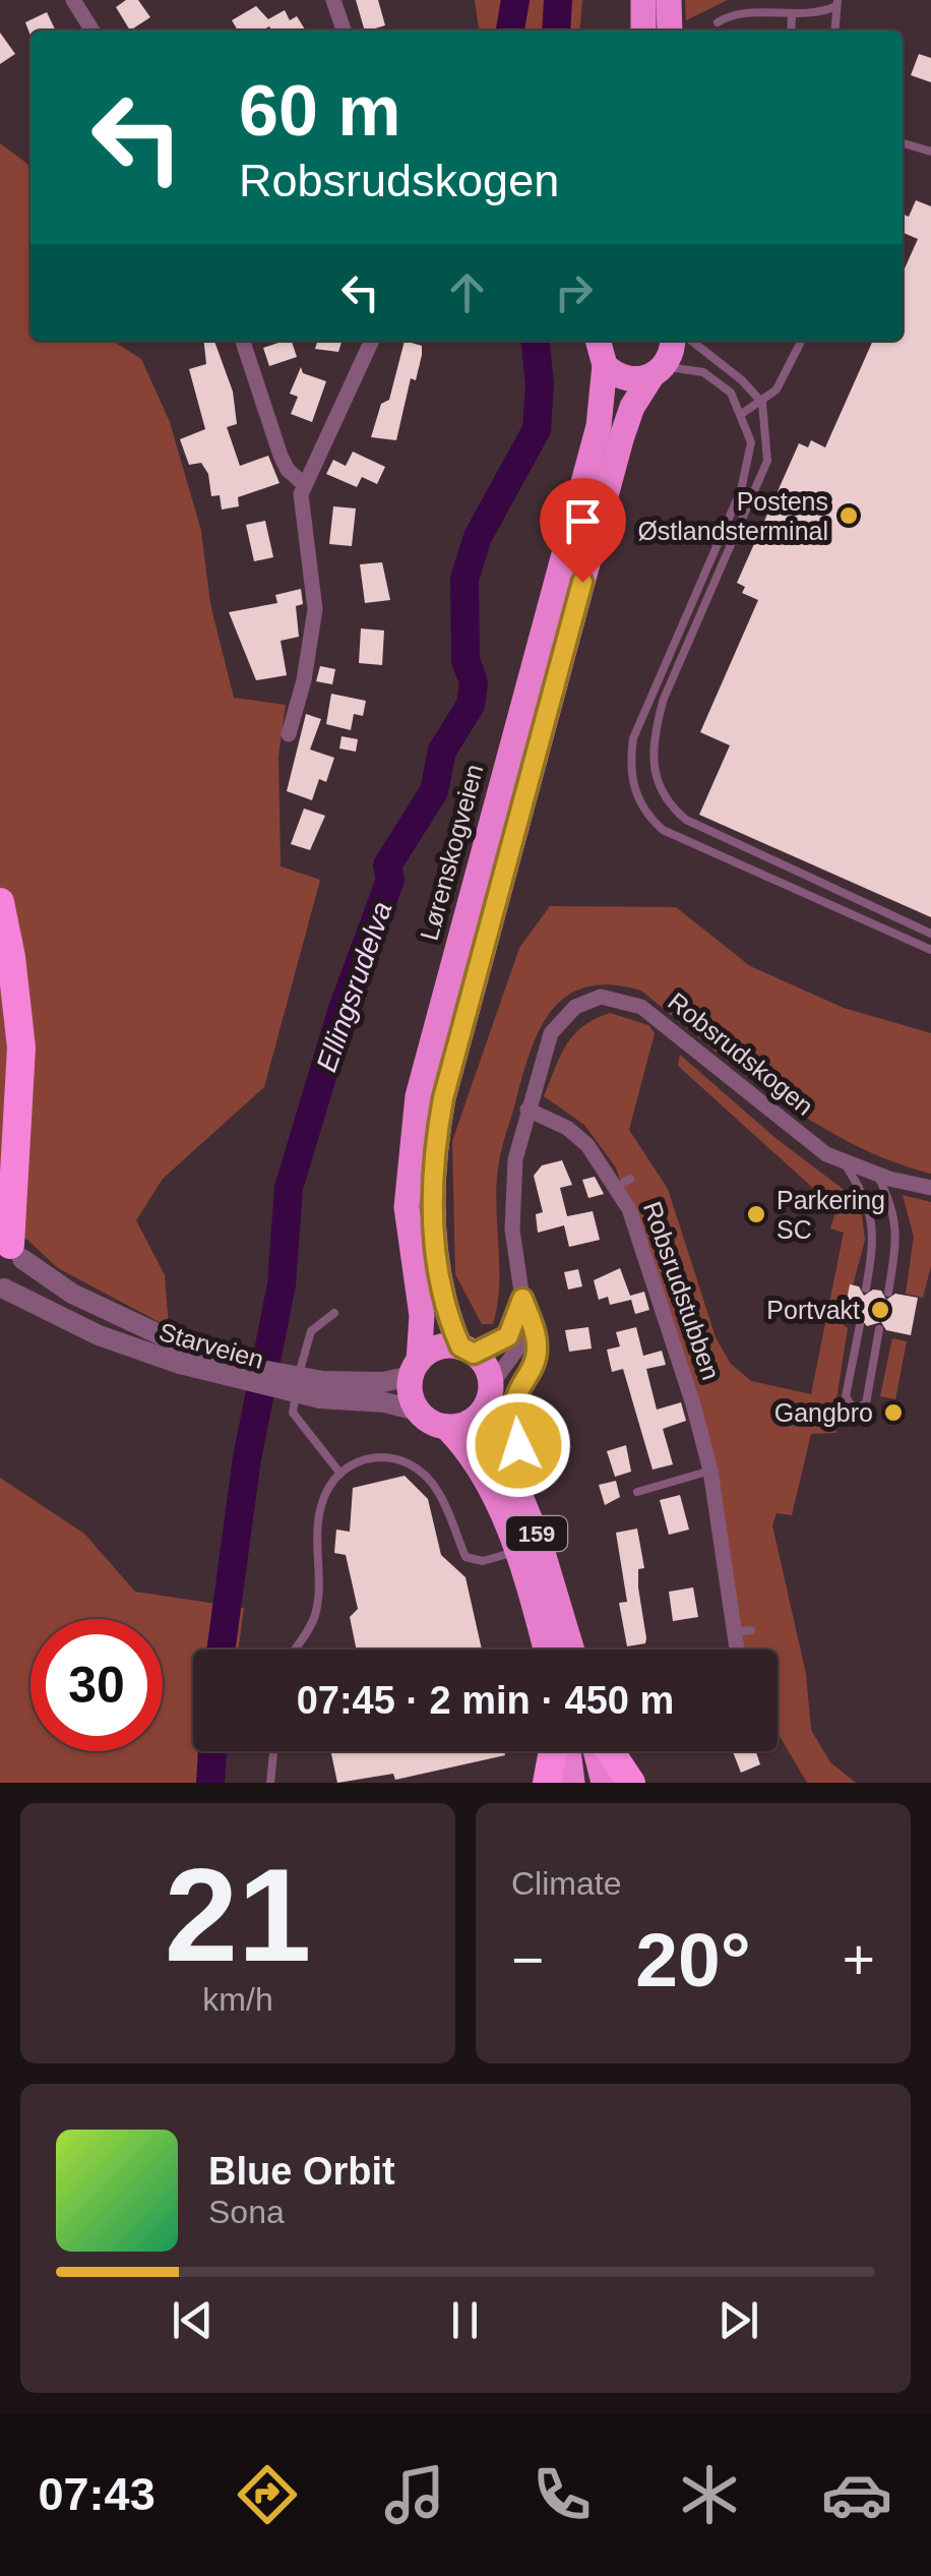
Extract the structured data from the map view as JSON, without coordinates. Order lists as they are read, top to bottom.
{
  "streets": {
    "highway": ["Lørenskogveien", "159"],
    "street": ["Robsrudskogen", "Robsrudstubben", "Starveien"]
  },
  "crossings": [
    ["Lørenskogveien", "Starveien"],
    ["Lørenskogveien", "159"],
    ["Robsrudskogen", "Robsrudstubben"],
    ["Robsrudskogen", "159"],
    ["Starveien", "159"]
  ],
  "water": ["Ellingsrudelva"],
  "places": [
    "Postens Østlandsterminal",
    "Parkering SC",
    "Portvakt",
    "Gangbro"
  ],
  "page": {
    "turn": ["60 m", "Robsrudskogen"],
    "limit": "30",
    "trip": "07:45 · 2 min · 450 m",
    "tile": [
      ["21", "km/h"],
      "Climate"
    ],
    "heat": ["−", "20°", "+"],
    "song": ["Blue Orbit", "Sona"],
    "tabs": "07:43"
  }
}
